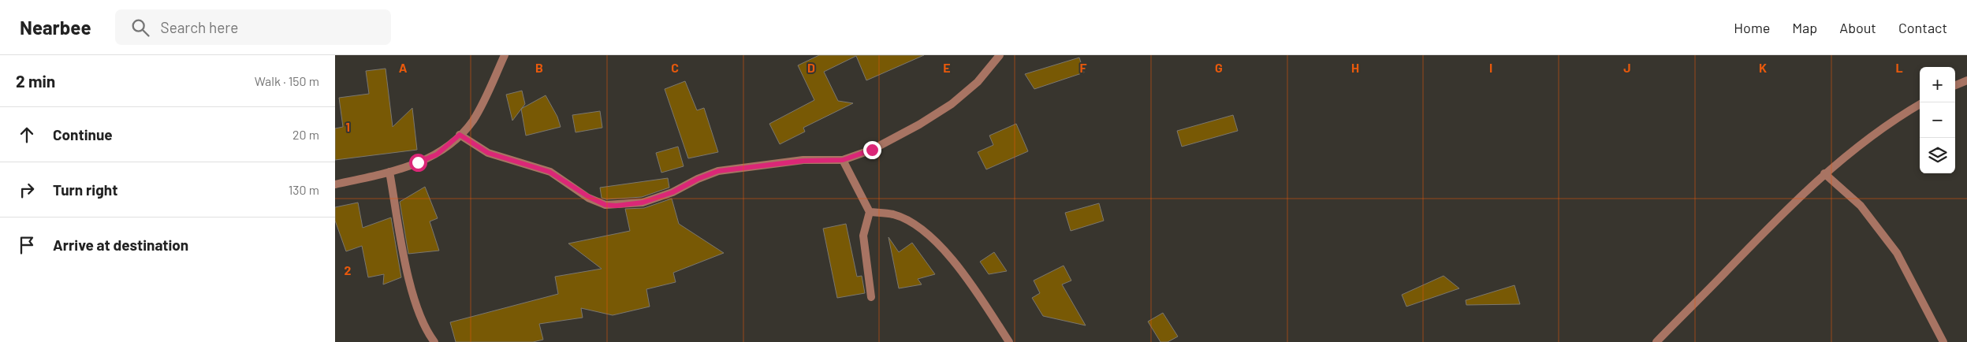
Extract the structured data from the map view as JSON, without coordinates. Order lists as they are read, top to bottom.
{
  "page": {
    "header": "Nearbee",
    "search": "Search here",
    "nav": [
      "Home",
      "Map",
      "About",
      "Contact"
    ],
    "heading": ["2 min", "Walk · 150 m"],
    "map_buttons": ["+", "−"],
    "list": [
      ["Continue", "20 m"],
      ["Turn right", "130 m"],
      "Arrive at destination"
    ]
  },
  "grid": {
    "columns": [
      "A",
      "B",
      "C",
      "D",
      "E",
      "F",
      "G",
      "H",
      "I",
      "J",
      "K",
      "L"
    ],
    "rows": ["1", "2"]
  }
}
